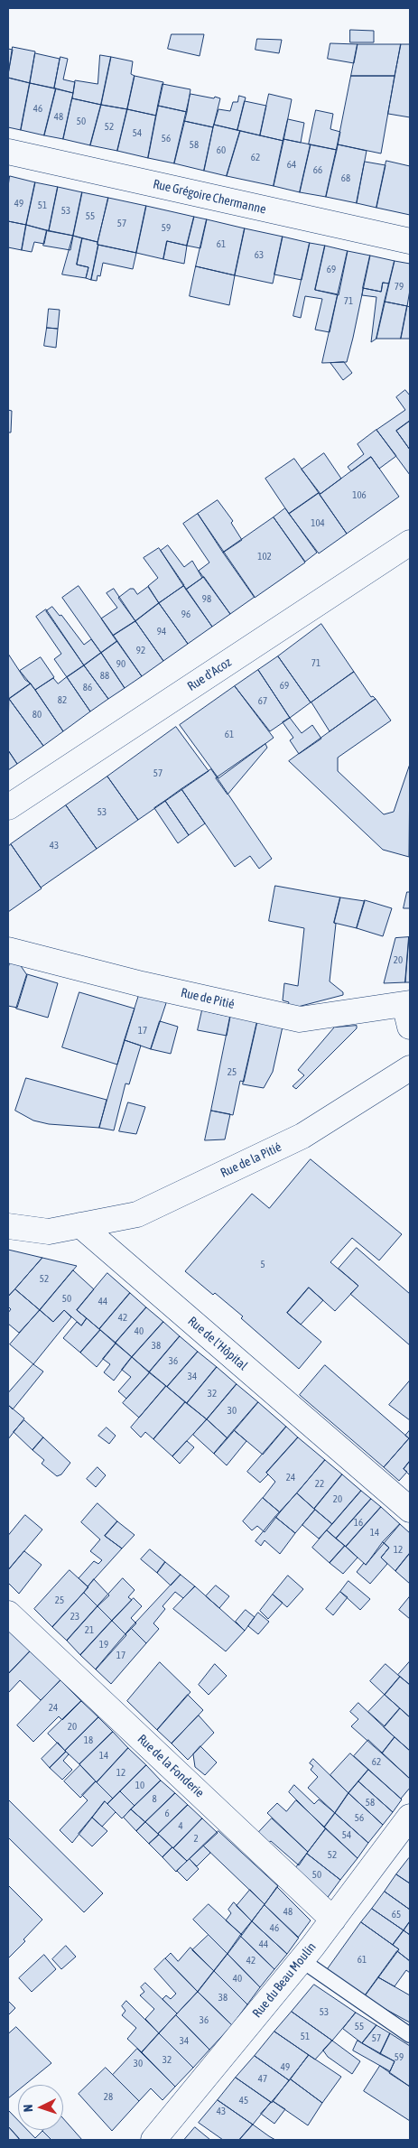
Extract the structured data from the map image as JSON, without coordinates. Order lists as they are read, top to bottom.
{
  "streets": {
    "street": [
      "Rue Grégoire Chermanne",
      "Rue d'Acoz",
      "Rue de Pitié",
      "Rue de la Pitié",
      "Rue de l'Hôpital",
      "Rue de la Fonderie",
      "Rue du Beau Moulin"
    ]
  },
  "crossings": [
    ["Rue de la Pitié", "Rue de l'Hôpital"],
    ["Rue de la Fonderie", "Rue du Beau Moulin"]
  ],
  "house_numbers": [
    "46",
    "48",
    "50",
    "52",
    "54",
    "56",
    "58",
    "60",
    "62",
    "64",
    "66",
    "68",
    "49",
    "51",
    "53",
    "55",
    "57",
    "59",
    "61",
    "63",
    "69",
    "79",
    "71",
    "106",
    "104",
    "102",
    "98",
    "96",
    "94",
    "92",
    "71",
    "90",
    "88",
    "69",
    "86",
    "82",
    "67",
    "80",
    "61",
    "57",
    "53",
    "43",
    "20",
    "17",
    "25",
    "5",
    "52",
    "50",
    "44",
    "42",
    "40",
    "38",
    "36",
    "34",
    "32",
    "30",
    "24",
    "22",
    "20",
    "16",
    "14",
    "12",
    "25",
    "23",
    "21",
    "19",
    "17",
    "24",
    "20",
    "18",
    "14",
    "62",
    "12",
    "10",
    "8",
    "58",
    "6",
    "56",
    "4",
    "54",
    "2",
    "52",
    "50",
    "48",
    "65",
    "46",
    "44",
    "61",
    "42",
    "40",
    "38",
    "53",
    "36",
    "55",
    "51",
    "57",
    "34",
    "59",
    "32",
    "30",
    "49",
    "47",
    "28",
    "45",
    "43"
  ],
  "north": "left"
}
